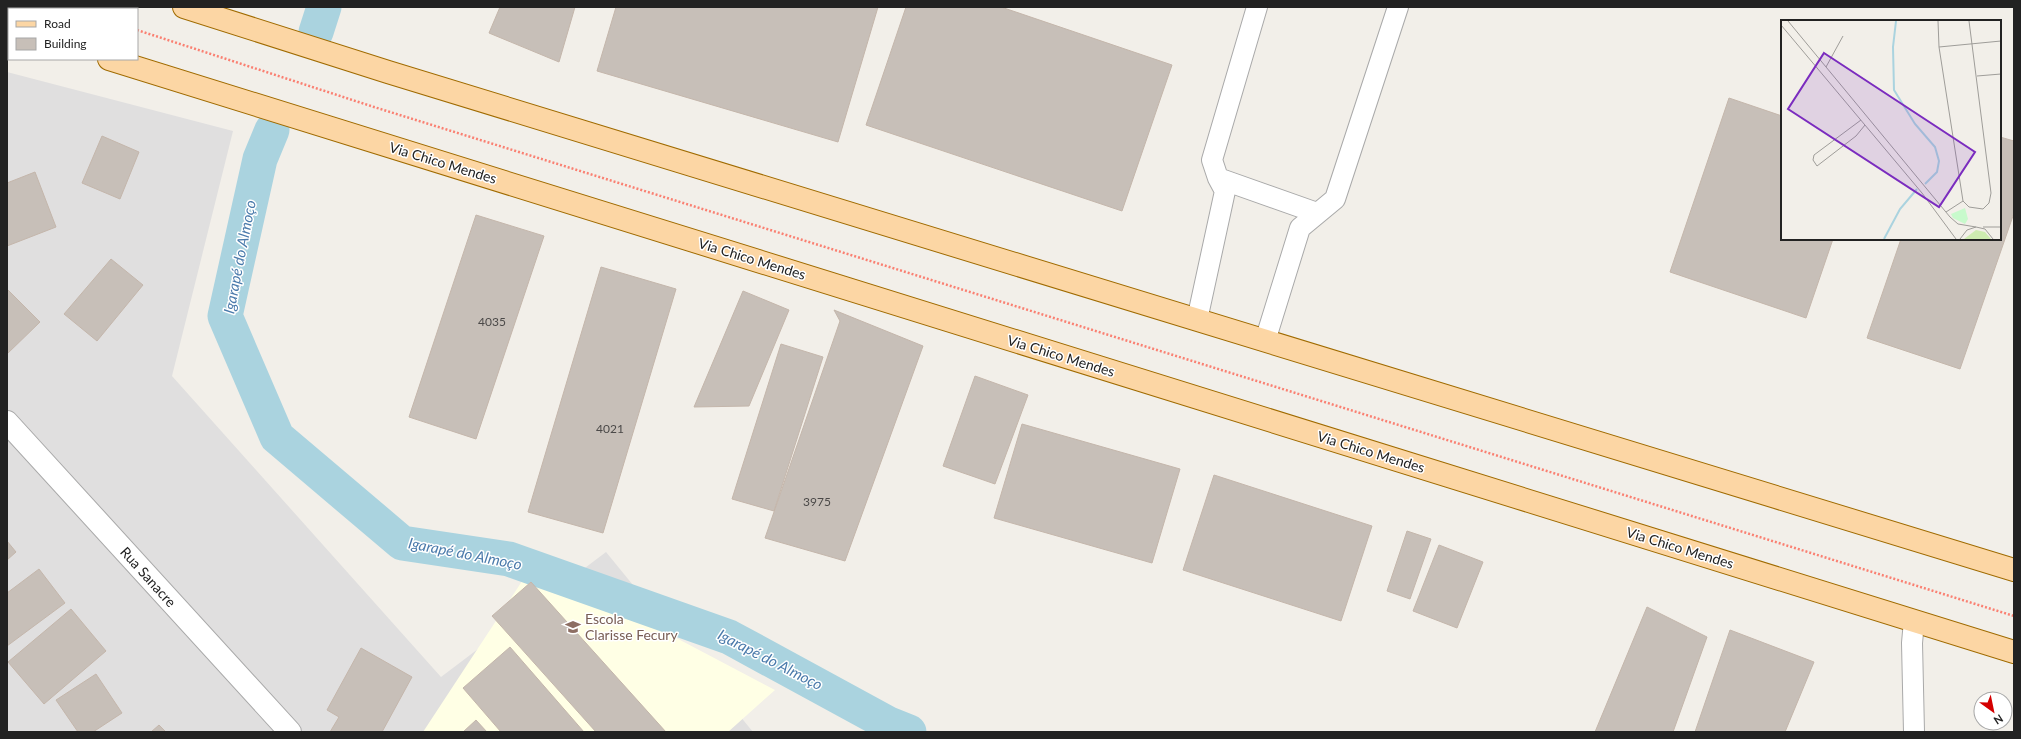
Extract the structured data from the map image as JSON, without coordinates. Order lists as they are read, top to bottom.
{
  "streets": {
    "main road": ["Via Chico Mendes"],
    "street": ["Rua Sanacre"]
  },
  "water": ["Igarapé do Almoço"],
  "places": {
    "school or university": ["Escola Clarisse Fecury"]
  },
  "house_numbers": ["4035", "4021", "3975"],
  "legend": ["Road", "Building"],
  "north": "bottom right"
}
